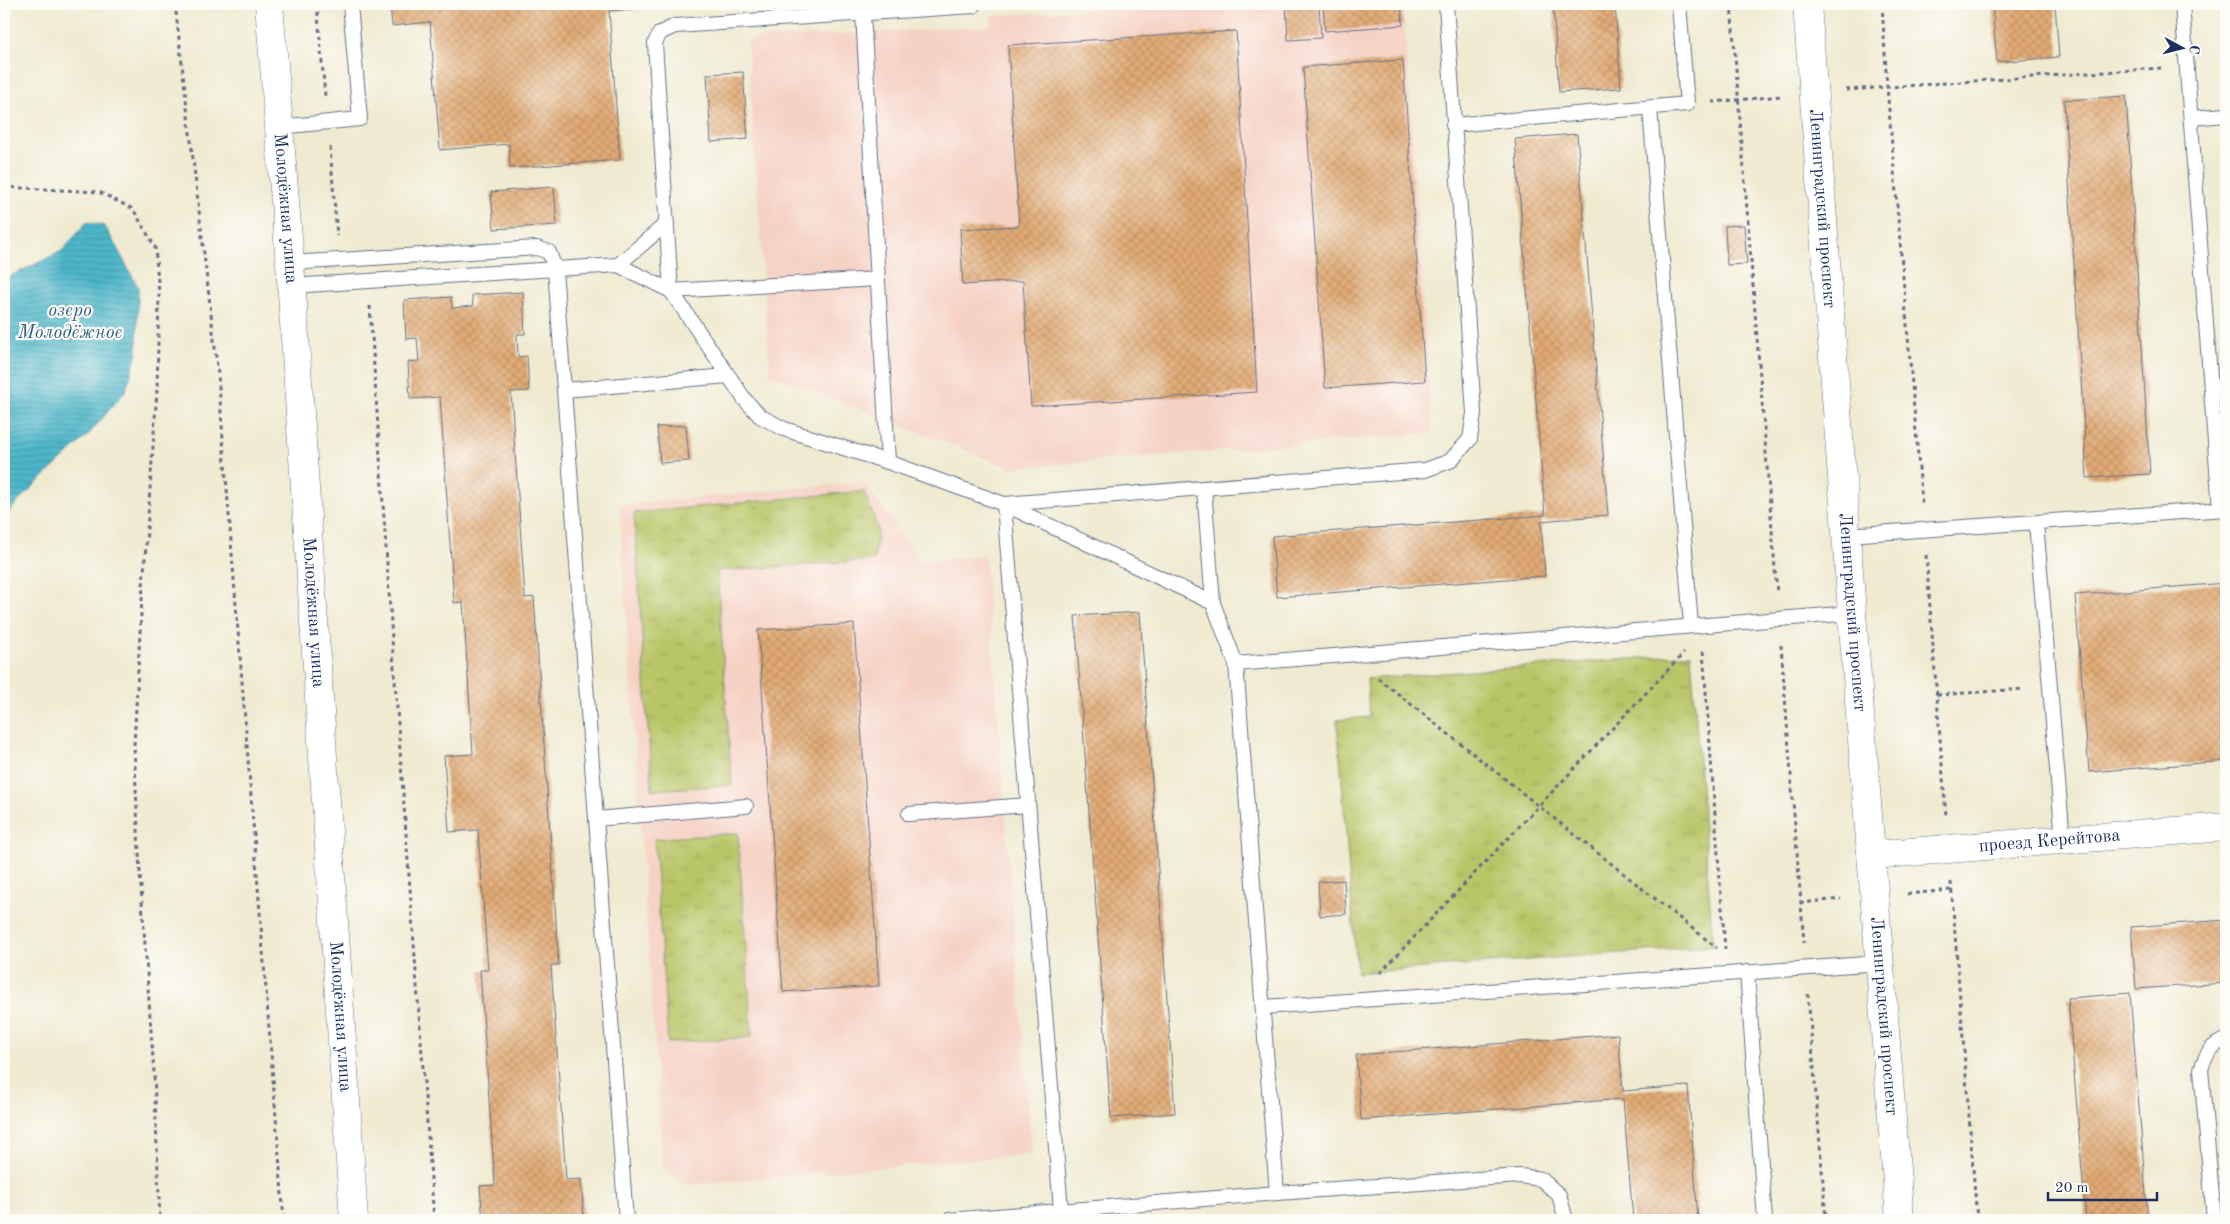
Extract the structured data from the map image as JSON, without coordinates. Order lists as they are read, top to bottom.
{
  "streets": {
    "street": ["Молодёжная улица", "Ленинградский проспект", "проезд Керейтова"]
  },
  "crossings": [
    ["Ленинградский проспект", "проезд Керейтова"]
  ],
  "water": ["озеро Молодёжное"],
  "scale_bar": "20 m",
  "north": "right"
}
